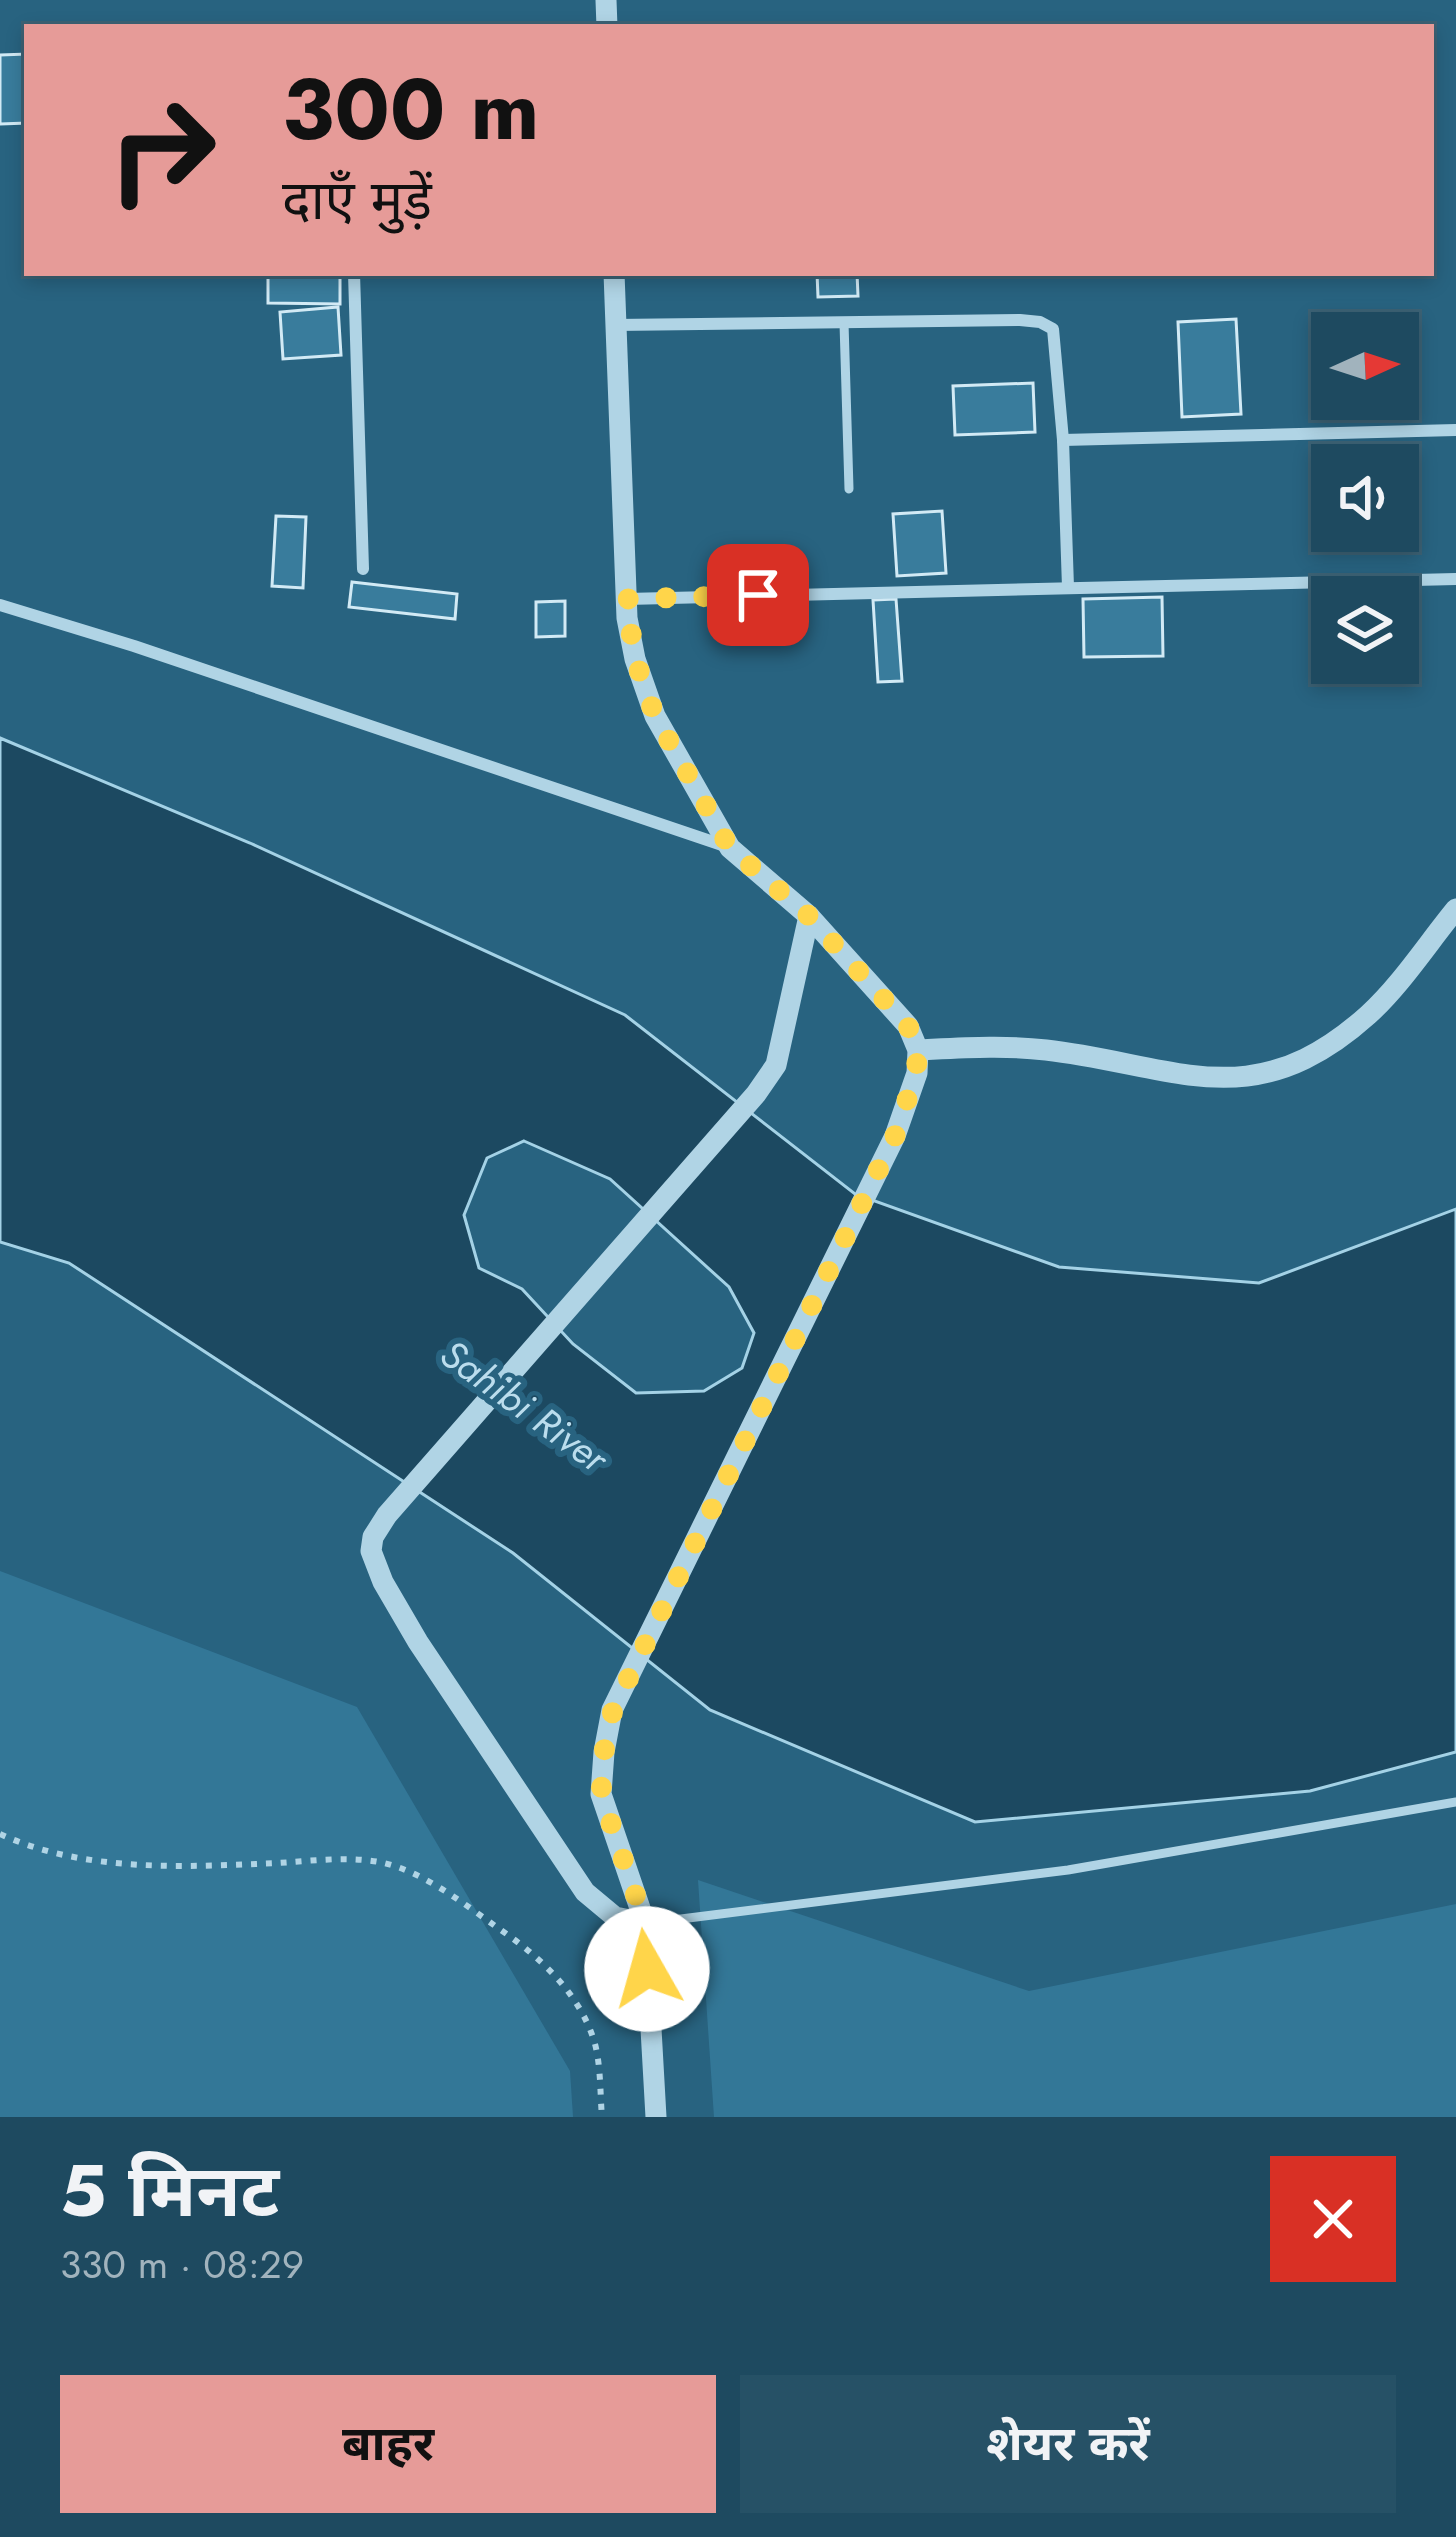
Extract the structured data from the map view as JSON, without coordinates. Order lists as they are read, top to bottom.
{
  "water": ["Sahibi River"],
  "north": "right",
  "page": {
    "turn": ["300 m", "दाएँ मुड़ें"],
    "heading": ["5 मिनट", "330 m · 08:29"],
    "buttons": ["बाहर", "शेयर करें"]
  }
}
